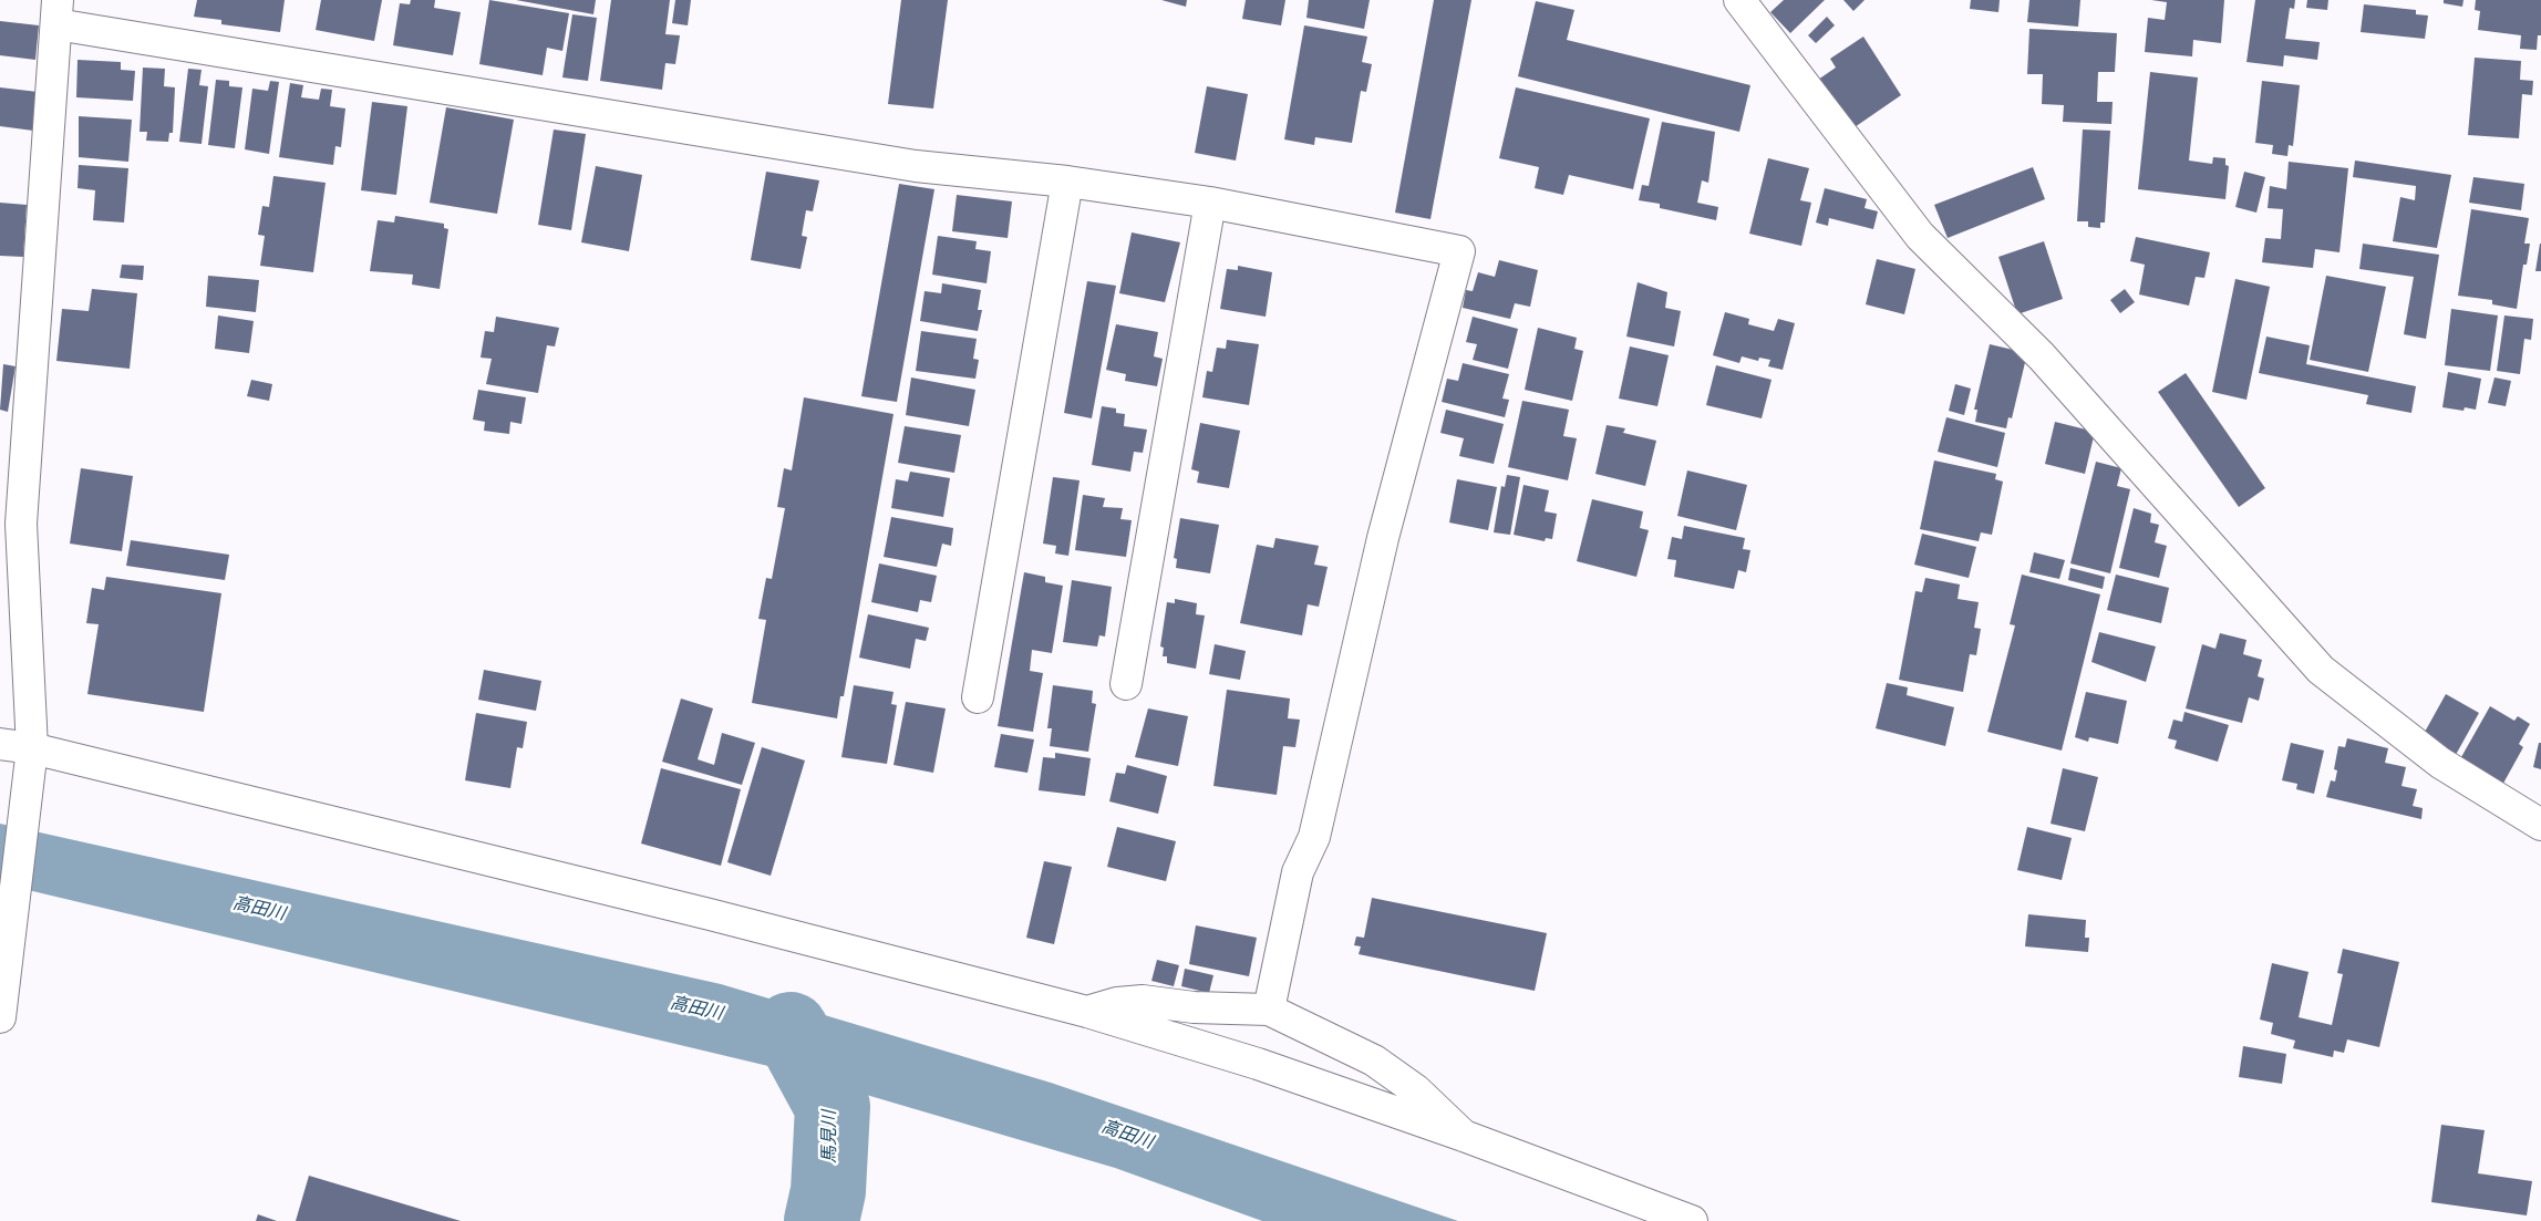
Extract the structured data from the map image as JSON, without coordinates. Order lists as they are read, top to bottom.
{
  "water": ["高田川", "馬見川"]
}
